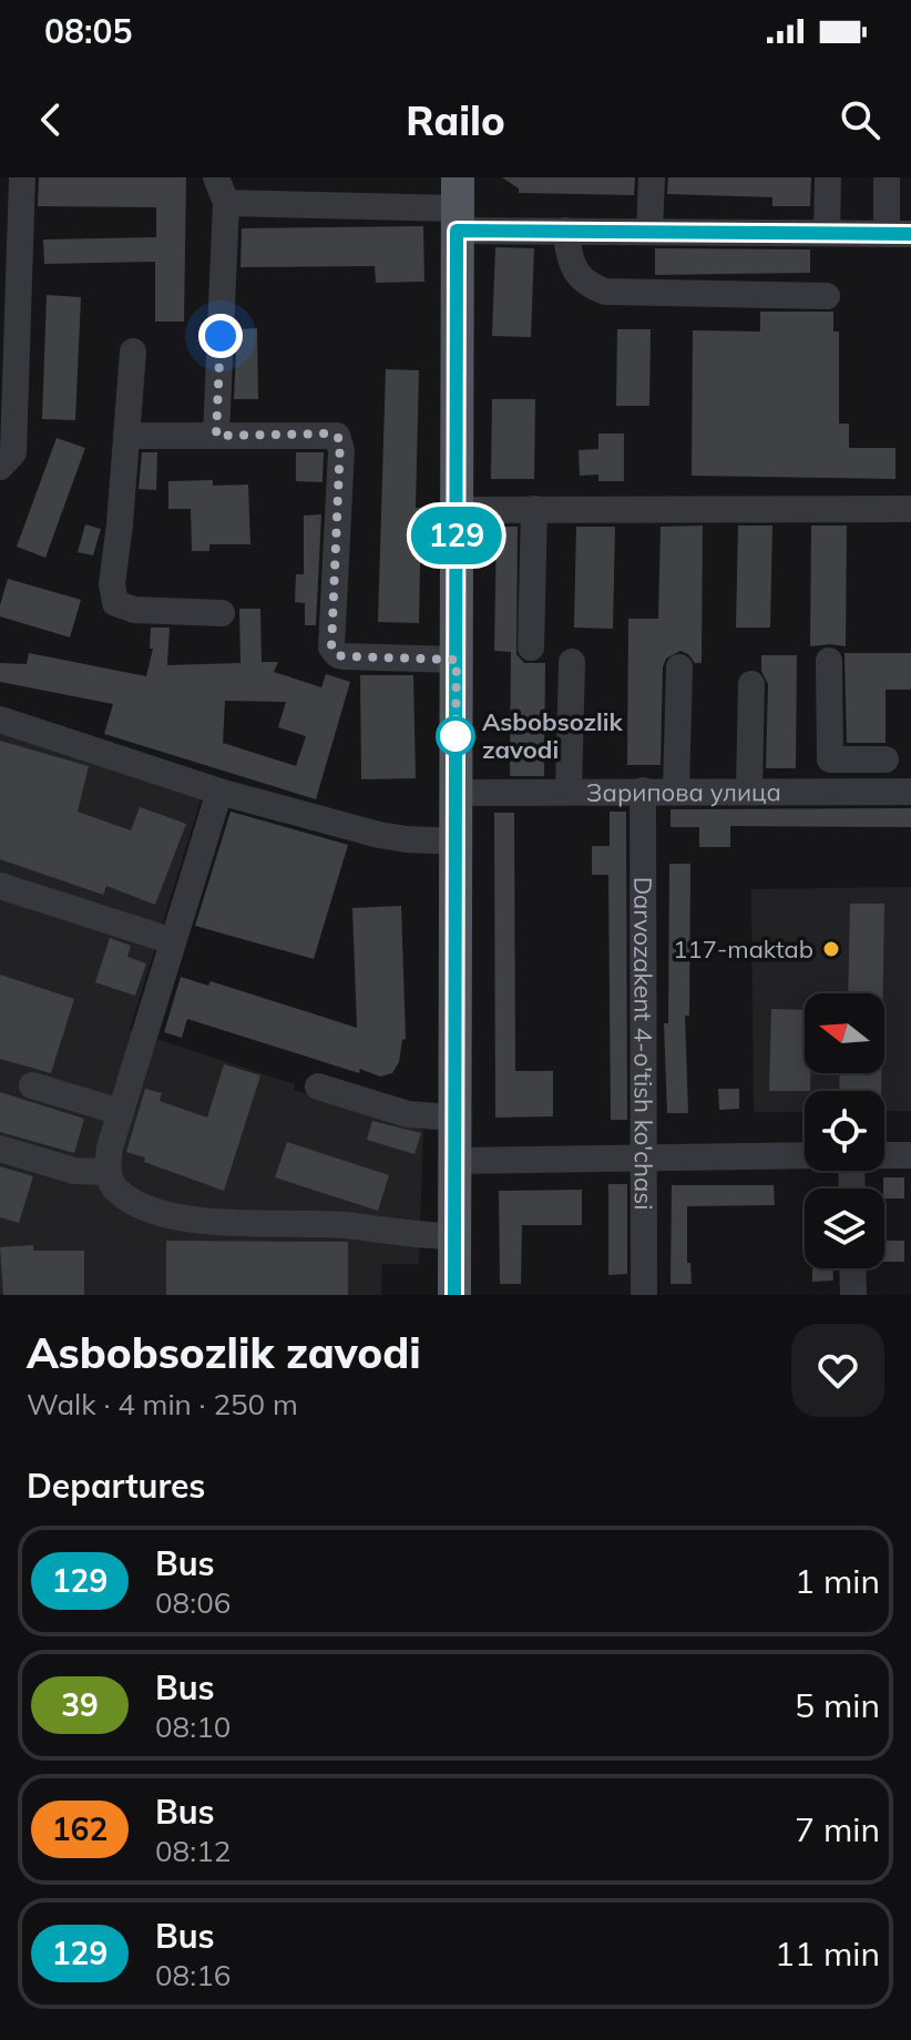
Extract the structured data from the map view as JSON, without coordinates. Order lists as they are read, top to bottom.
{
  "streets": {
    "street": ["Зарипова улица", "Darvozakent 4-o'tish ko'chasi"]
  },
  "crossings": [
    ["Зарипова улица", "Darvozakent 4-o'tish ko'chasi"]
  ],
  "places": ["Asbobsozlik zavodi", "117-maktab"],
  "lines": ["bus line 129"],
  "north": "left",
  "page": {
    "status": "08:05",
    "header": "Railo",
    "on_map": "129",
    "heading": [
      ["Asbobsozlik zavodi", "Walk · 4 min · 250 m"],
      "Departures"
    ],
    "list": [
      {
        "mark": "129",
        "name": "Bus",
        "note": "08:06",
        "value": "1 min"
      },
      {
        "mark": "39",
        "name": "Bus",
        "note": "08:10",
        "value": "5 min"
      },
      {
        "mark": "162",
        "name": "Bus",
        "note": "08:12",
        "value": "7 min"
      },
      {
        "mark": "129",
        "name": "Bus",
        "note": "08:16",
        "value": "11 min"
      }
    ]
  }
}
